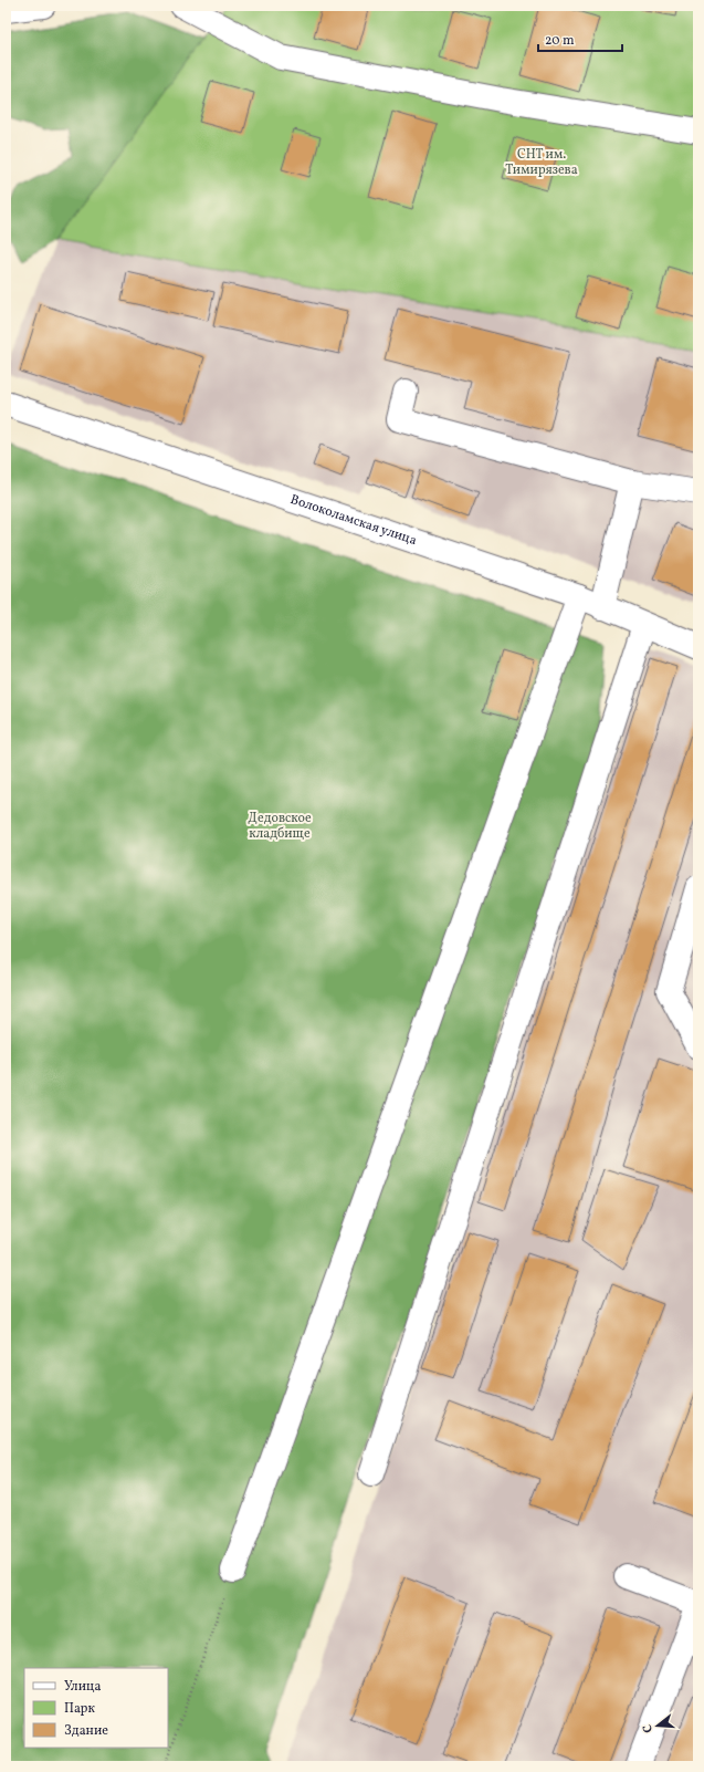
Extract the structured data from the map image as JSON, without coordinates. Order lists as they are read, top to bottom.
{
  "streets": {
    "street": ["Волоколамская улица"]
  },
  "parks": ["СНТ им. Тимирязева", "Дедовское кладбище"],
  "legend": ["Улица", "Парк", "Здание"],
  "scale_bar": "20 m",
  "north": "left"
}
